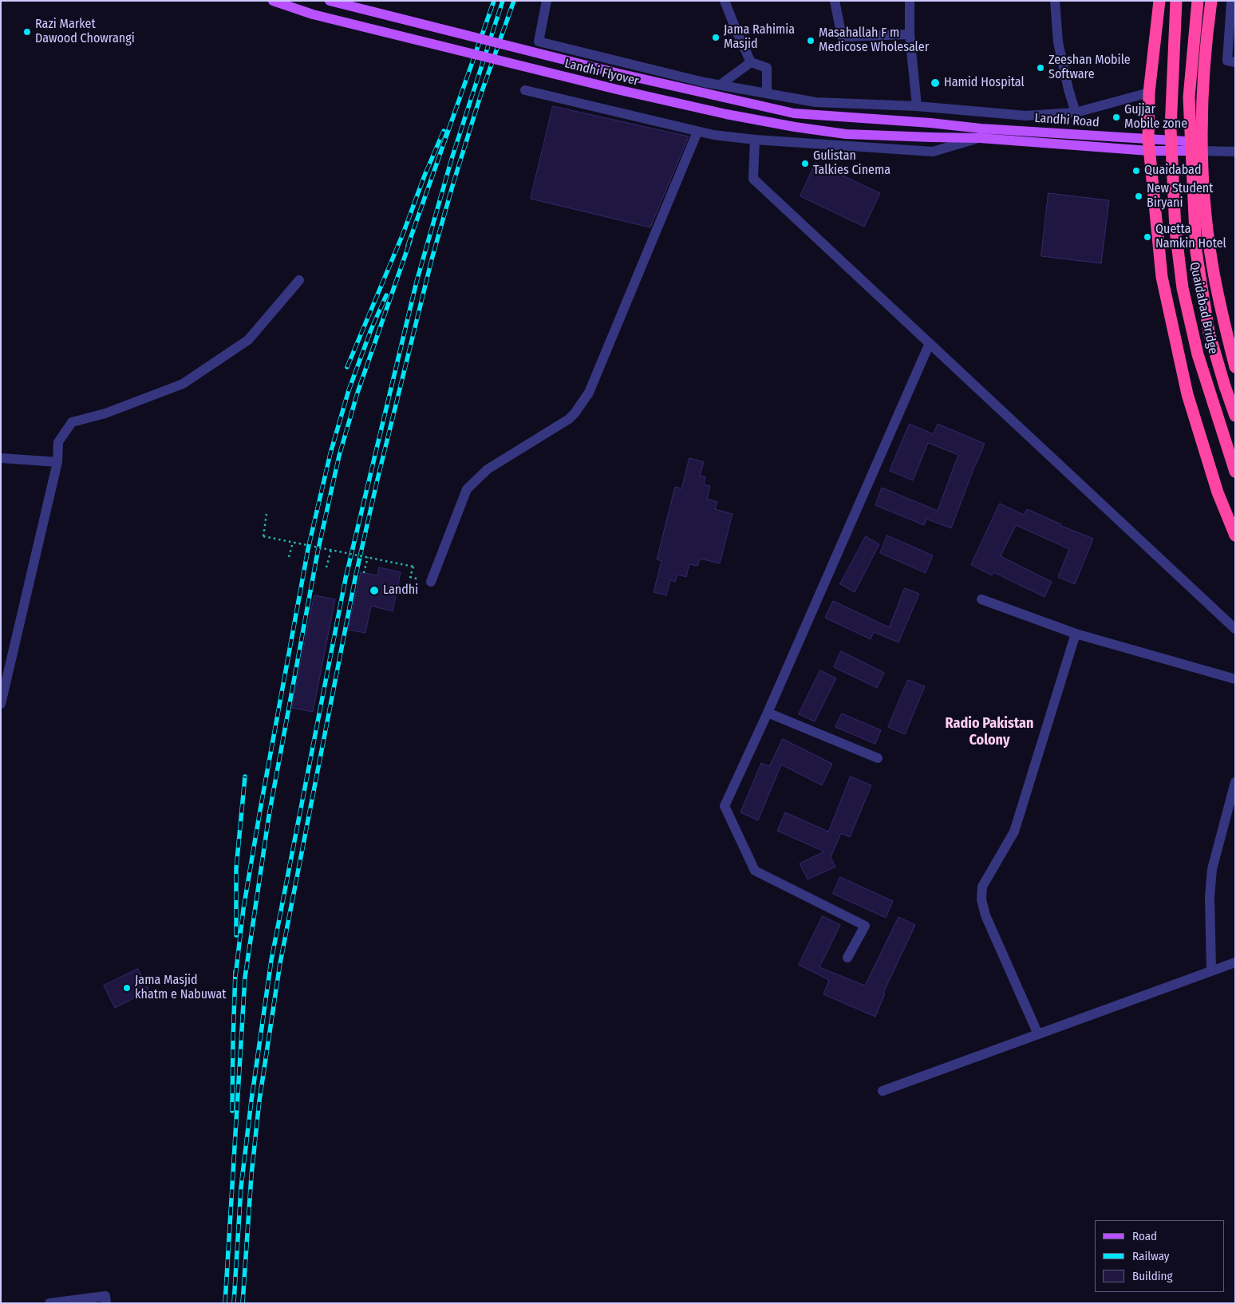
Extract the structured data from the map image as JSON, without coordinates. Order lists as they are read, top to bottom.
{
  "streets": {
    "highway": ["Quaidabad Bridge"],
    "main road": ["Landhi Flyover", "Landhi Road"]
  },
  "crossings": [
    ["Landhi Flyover", "Landhi Road"]
  ],
  "districts": ["Radio Pakistan Colony"],
  "places": [
    "Razi Market Dawood Chowrangi",
    "Jama Rahimia Masjid",
    "Masahallah F m Medicose Wholesaler",
    "Zeeshan Mobile Software",
    "Hamid Hospital",
    "Gujjar Mobile zone",
    "Gulistan Talkies Cinema",
    "Quaidabad",
    "New Student Biryani",
    "Quetta Namkin Hotel",
    "Landhi",
    "Jama Masjid khatm e Nabuwat"
  ],
  "legend": ["Road", "Railway", "Building"]
}
